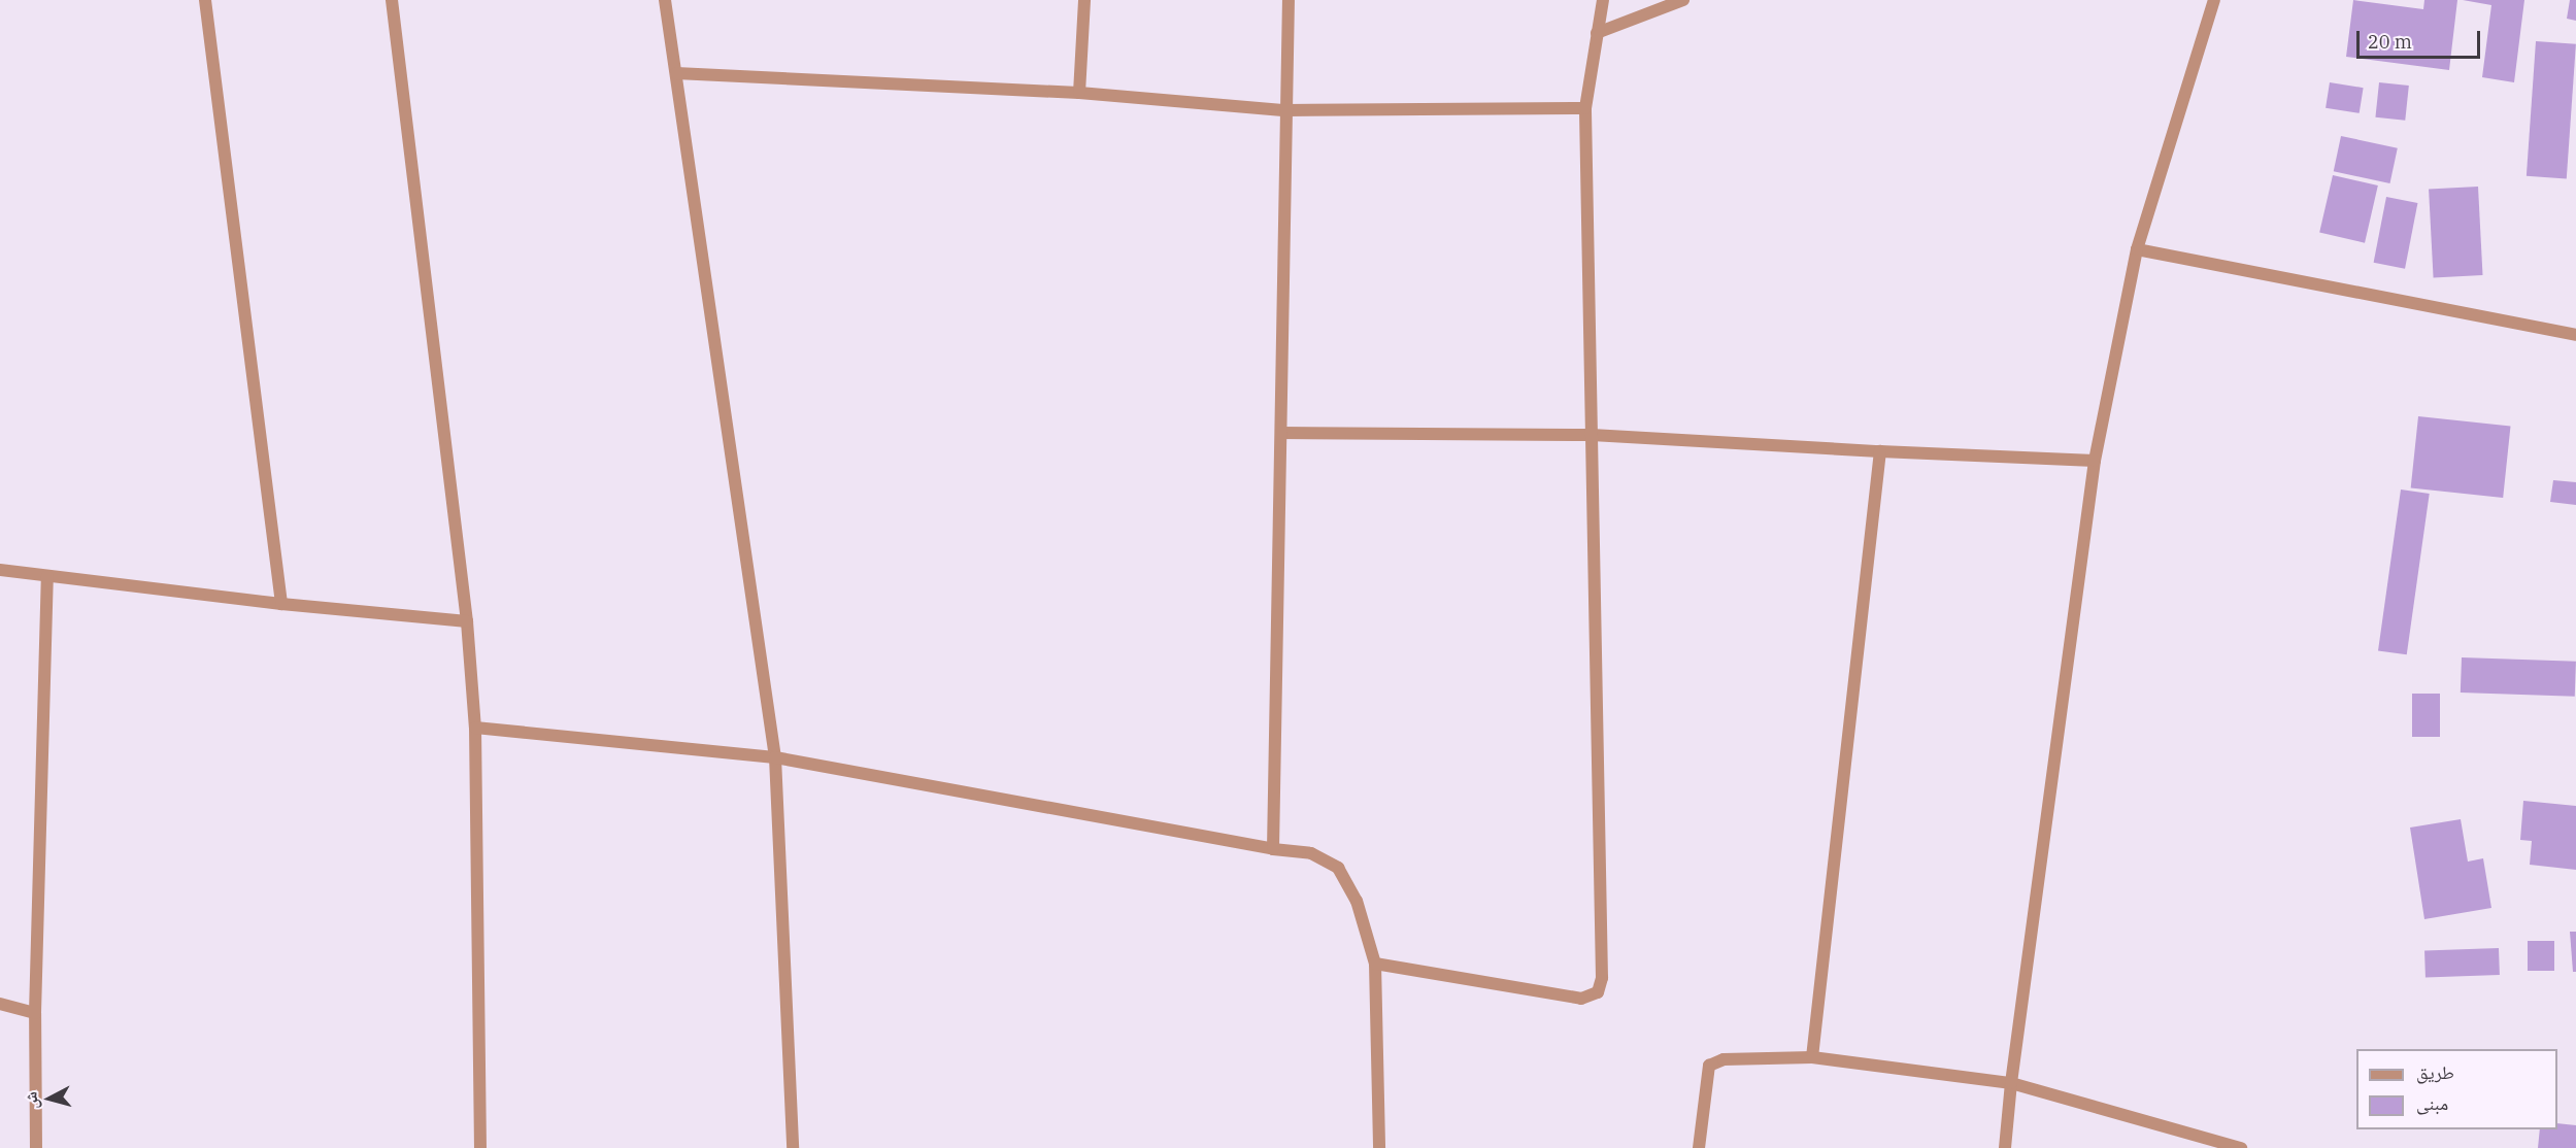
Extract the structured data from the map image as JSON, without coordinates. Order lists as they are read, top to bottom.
{
  "legend": ["طريق", "مبنى"],
  "scale_bar": "20 m",
  "north": "left"
}
